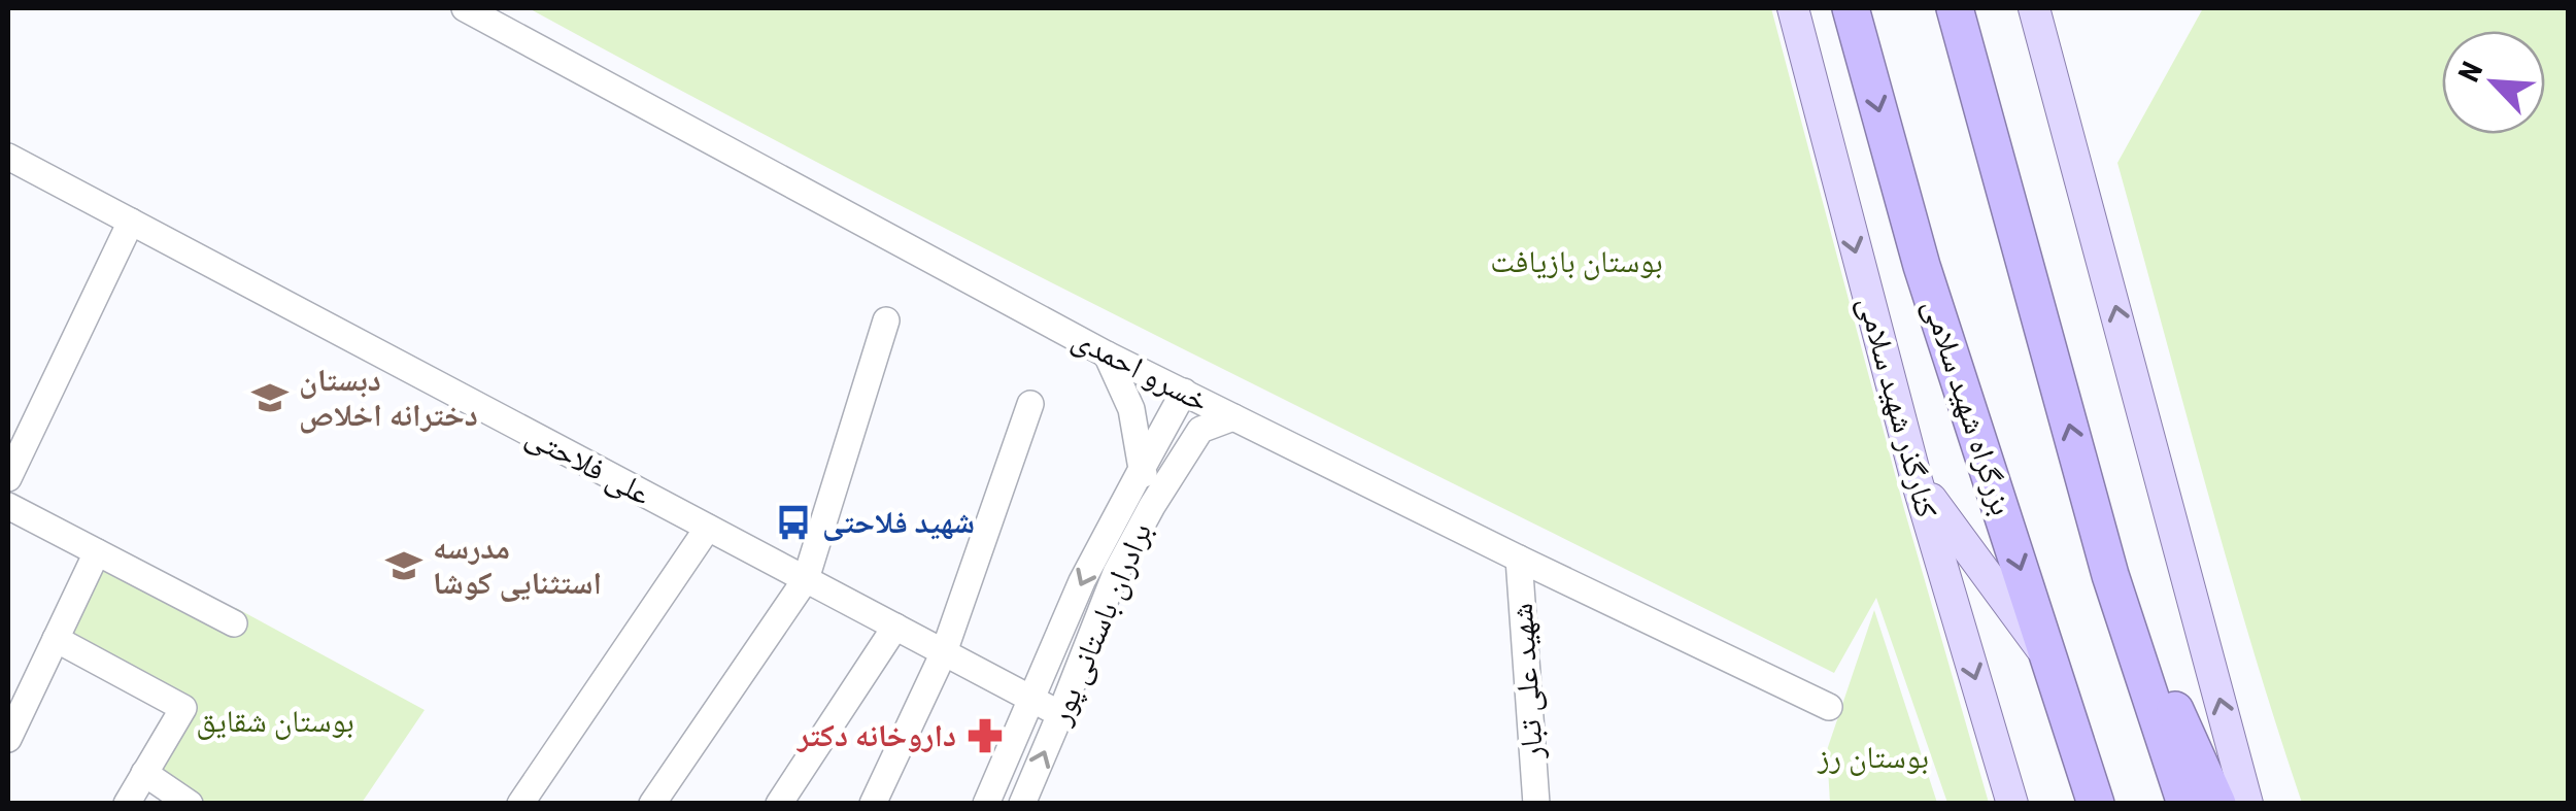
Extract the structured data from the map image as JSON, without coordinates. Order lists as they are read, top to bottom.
{
  "streets": {
    "highway": ["بزرگراه شهید سلامی"],
    "main road": ["کنارگذر شهید سلامی"],
    "street": [
      "خسرو احمدی",
      "علی فلاحتی",
      "برادران باستانی پور",
      "شهید علی تبار"
    ]
  },
  "crossings": [
    ["خسرو احمدی", "برادران باستانی پور"],
    ["خسرو احمدی", "شهید علی تبار"],
    ["علی فلاحتی", "برادران باستانی پور"]
  ],
  "parks": ["بوستان بازیافت", "بوستان شقایق", "بوستان رز"],
  "places": {
    "school or university": ["دبستان دخترانه اخلاص", "مدرسه استثنایی کوشا"],
    "bus stop": ["شهید فلاحتی"],
    "pharmacy": ["داروخانه دکتر"]
  },
  "north": "top left"
}
